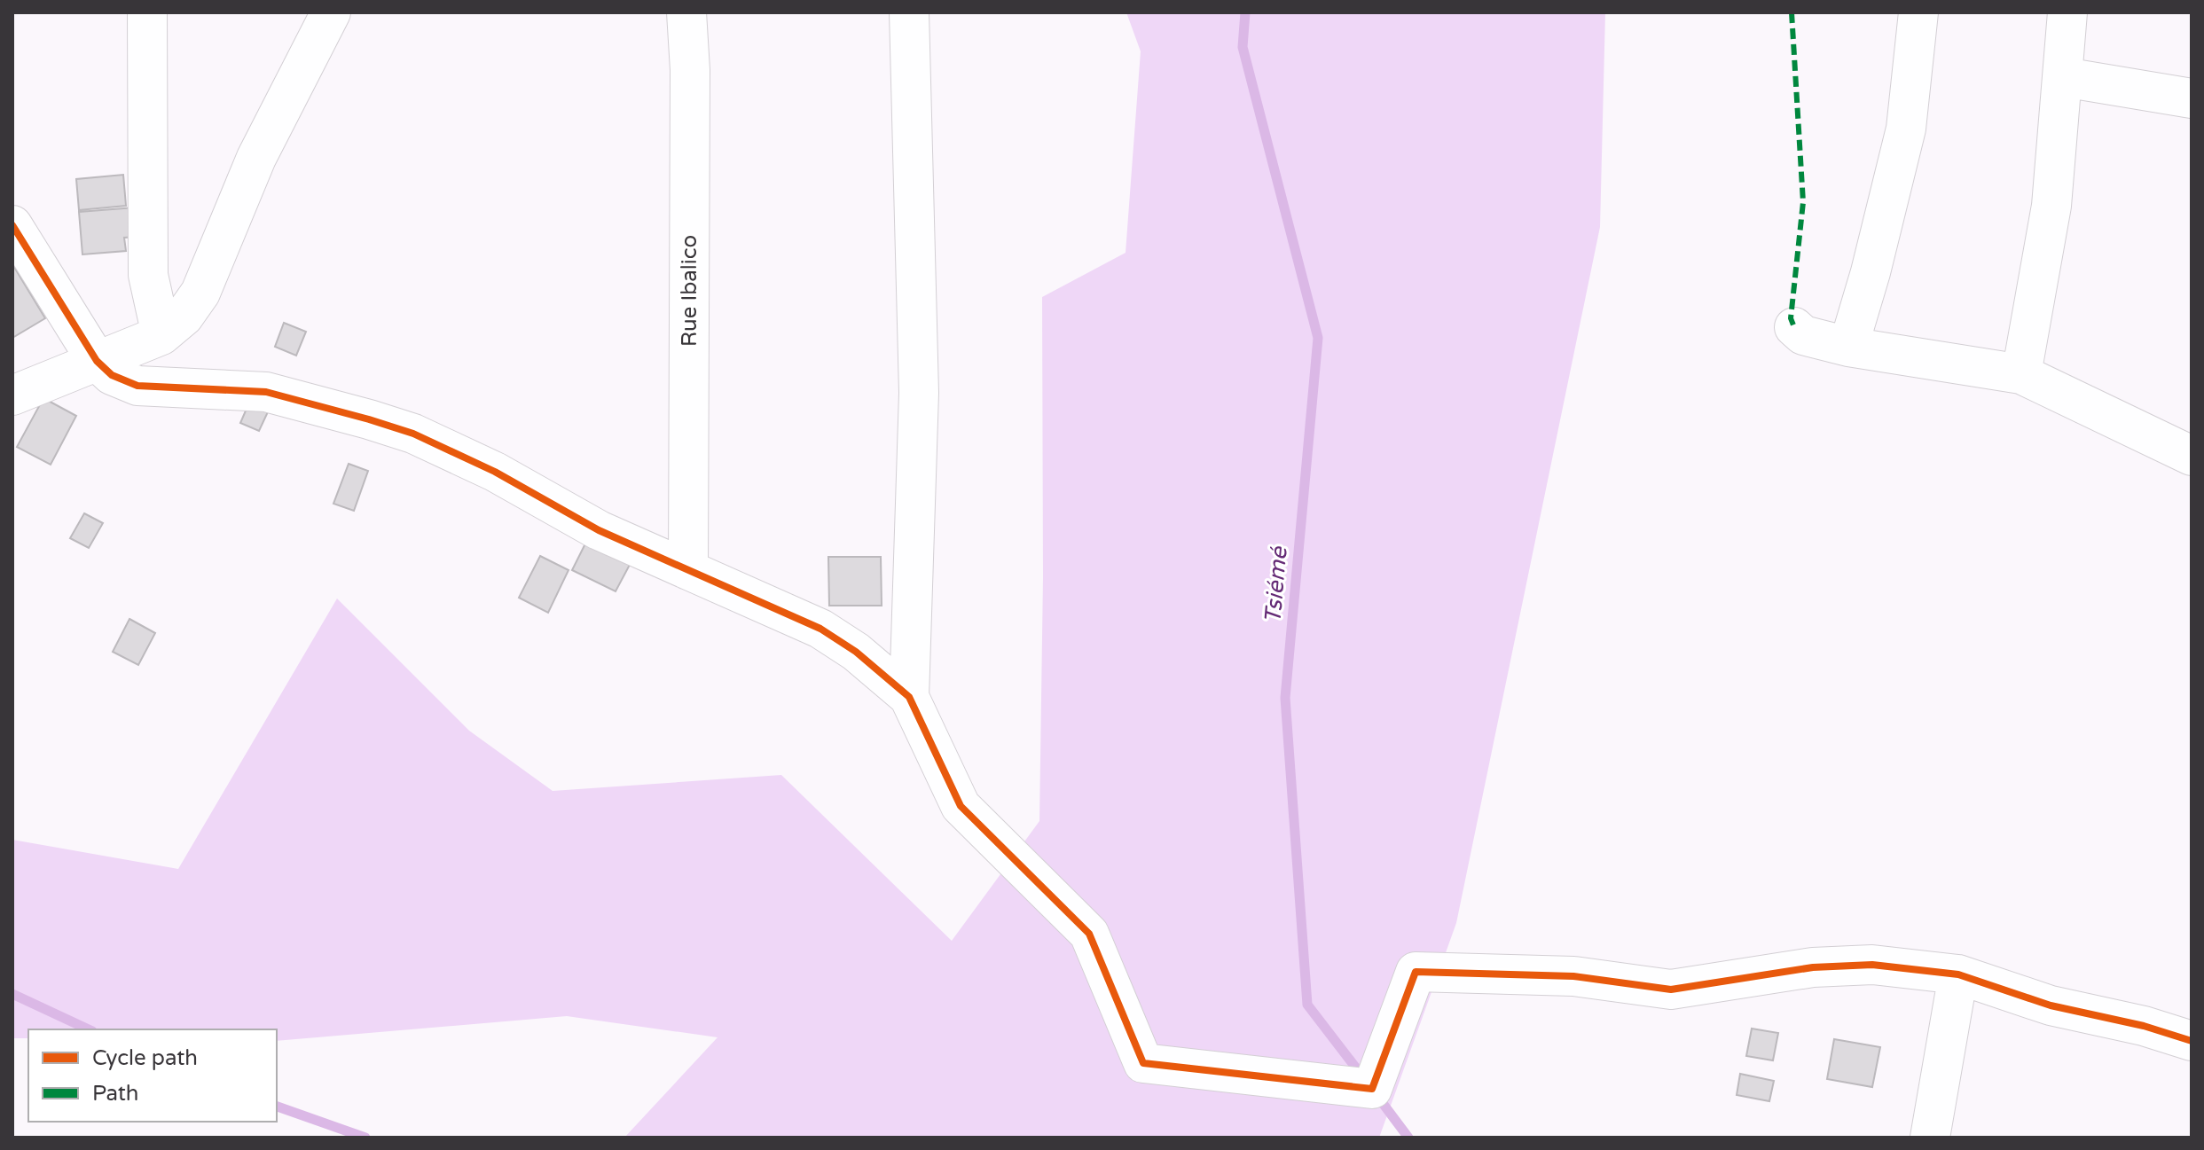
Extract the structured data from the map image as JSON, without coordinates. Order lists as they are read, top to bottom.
{
  "streets": {
    "street": ["Rue Ibalico"]
  },
  "water": ["Tsiémé"],
  "legend": ["Cycle path", "Path"]
}
